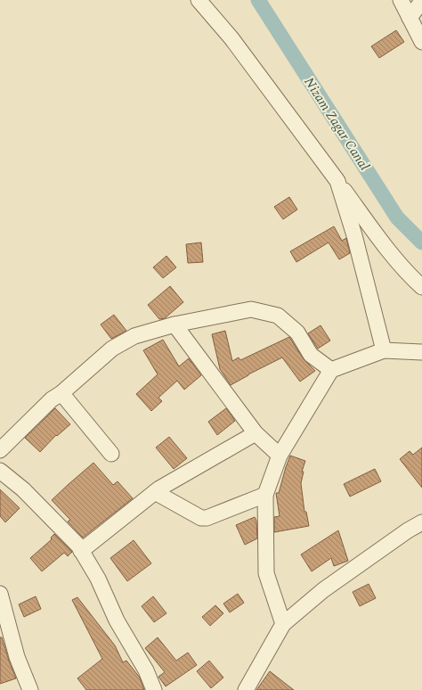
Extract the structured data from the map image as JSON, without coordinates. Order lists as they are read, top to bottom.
{
  "water": ["Nizam Zagar Canal"]
}
